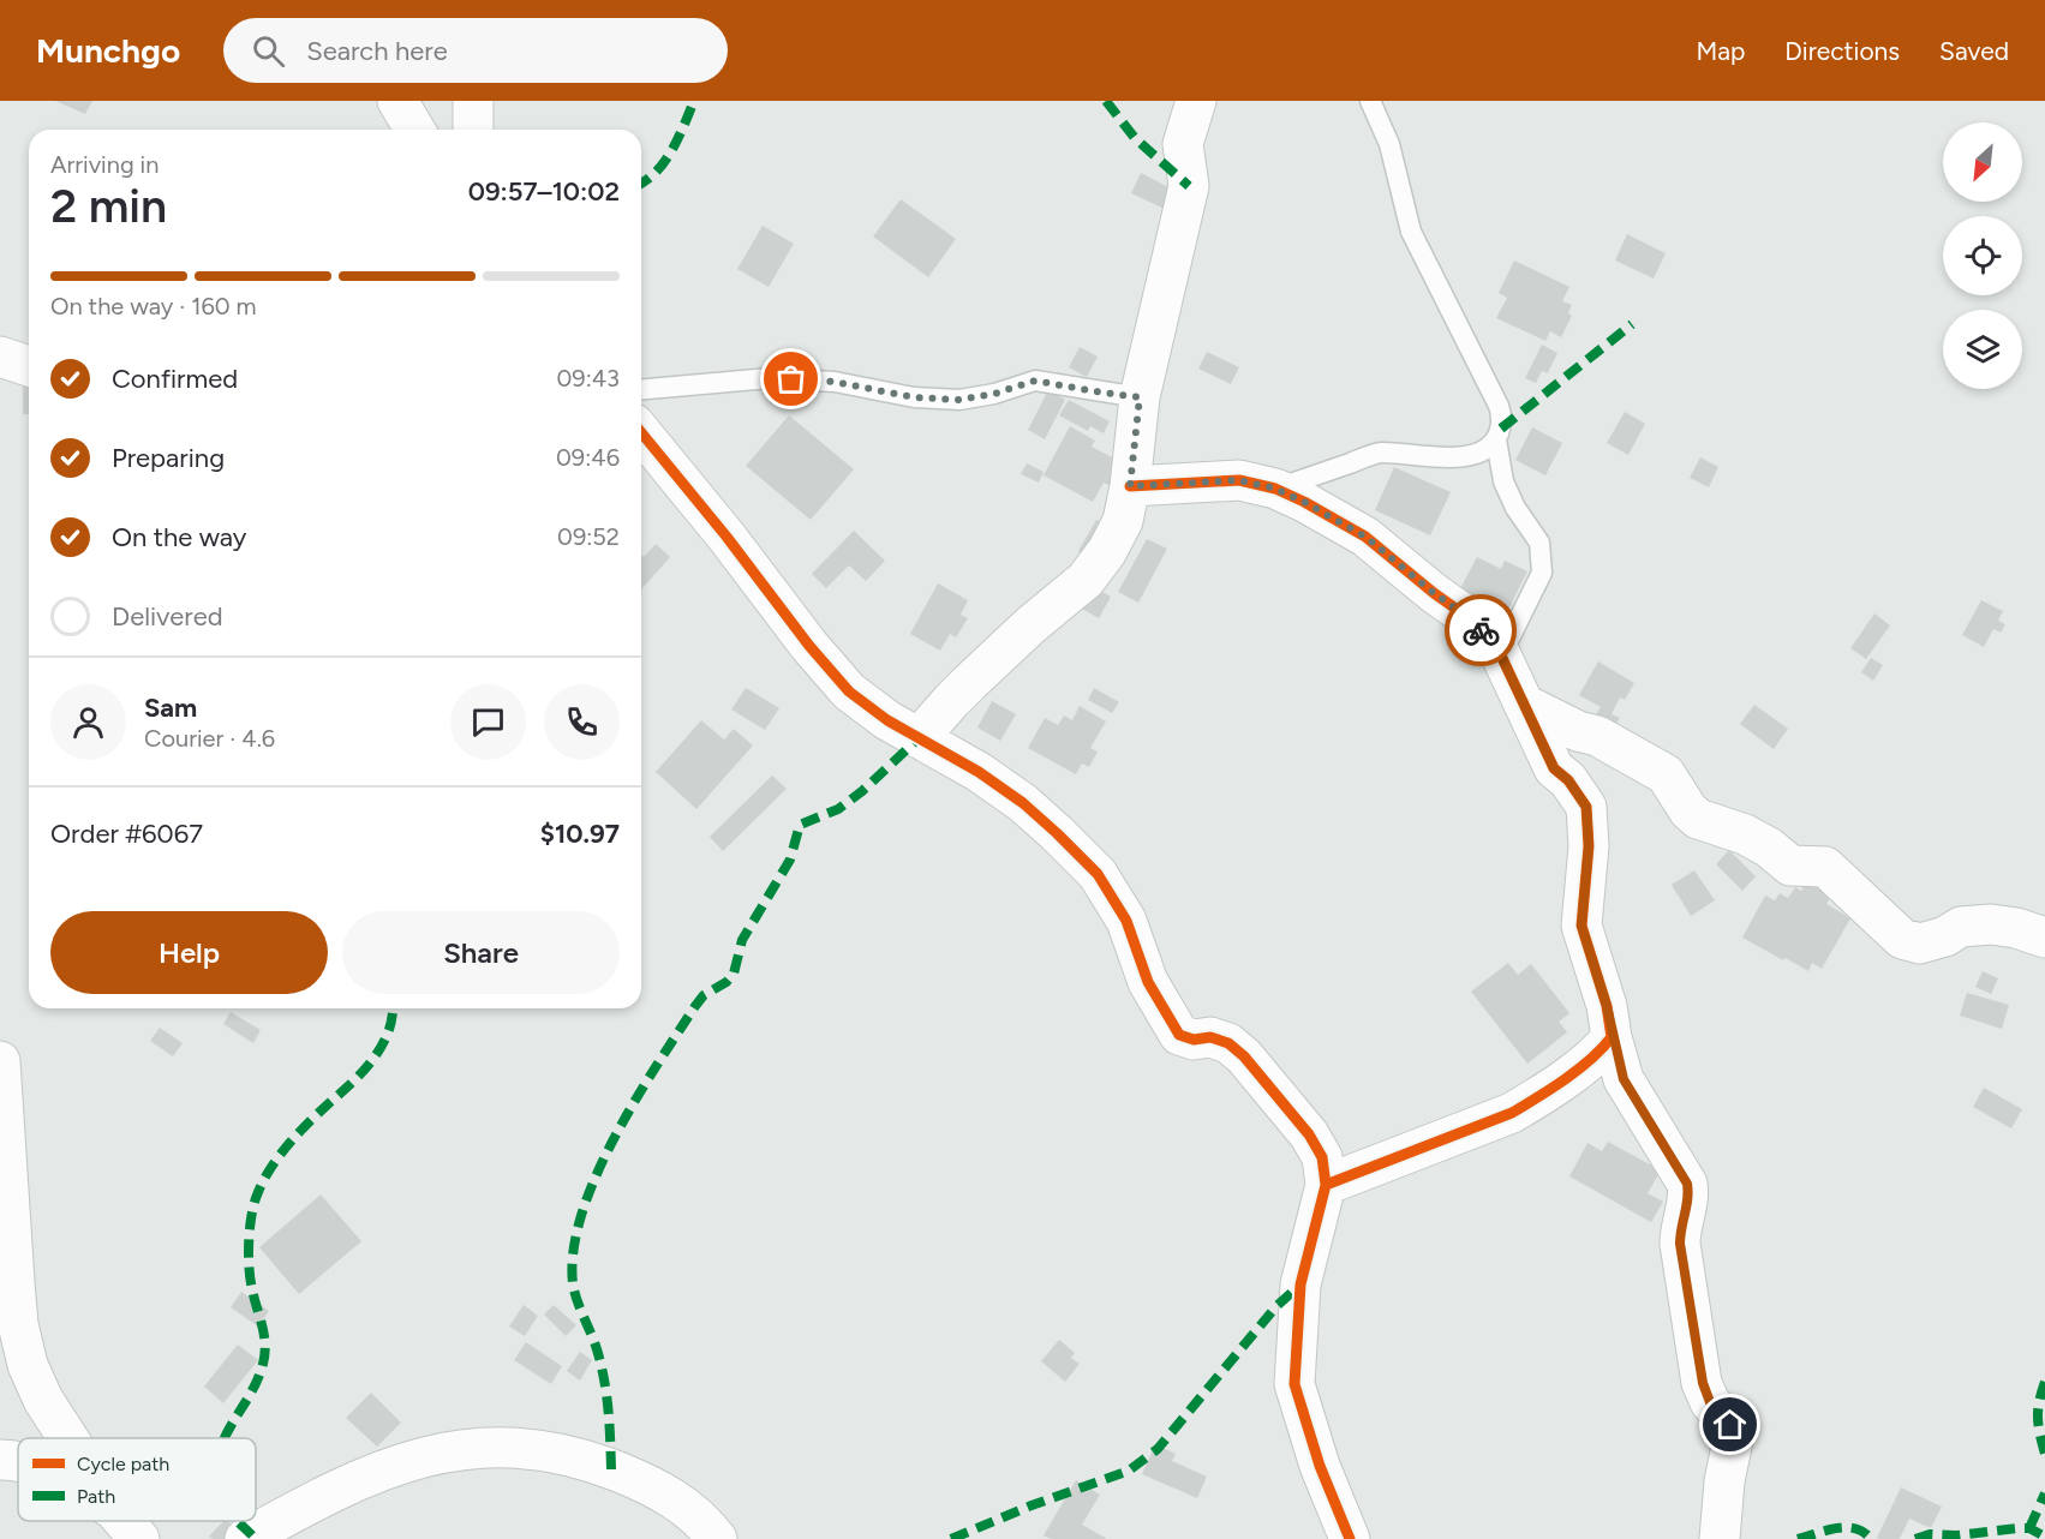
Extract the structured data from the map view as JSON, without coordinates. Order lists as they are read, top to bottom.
{
  "legend": ["Cycle path", "Path"],
  "north": "bottom left",
  "page": {
    "header": "Munchgo",
    "search": "Search here",
    "nav": ["Map", "Directions", "Saved"],
    "heading": ["2 min", "Arriving in", "09:57–10:02"],
    "panel": [
      "Sam",
      "Courier · 4.6",
      "Order #6067",
      "$10.97"
    ],
    "bar": "On the way · 160 m",
    "list": [
      ["Confirmed", "09:43"],
      ["Preparing", "09:46"],
      ["On the way", "09:52"],
      "Delivered"
    ],
    "buttons": ["Help", "Share"]
  }
}
